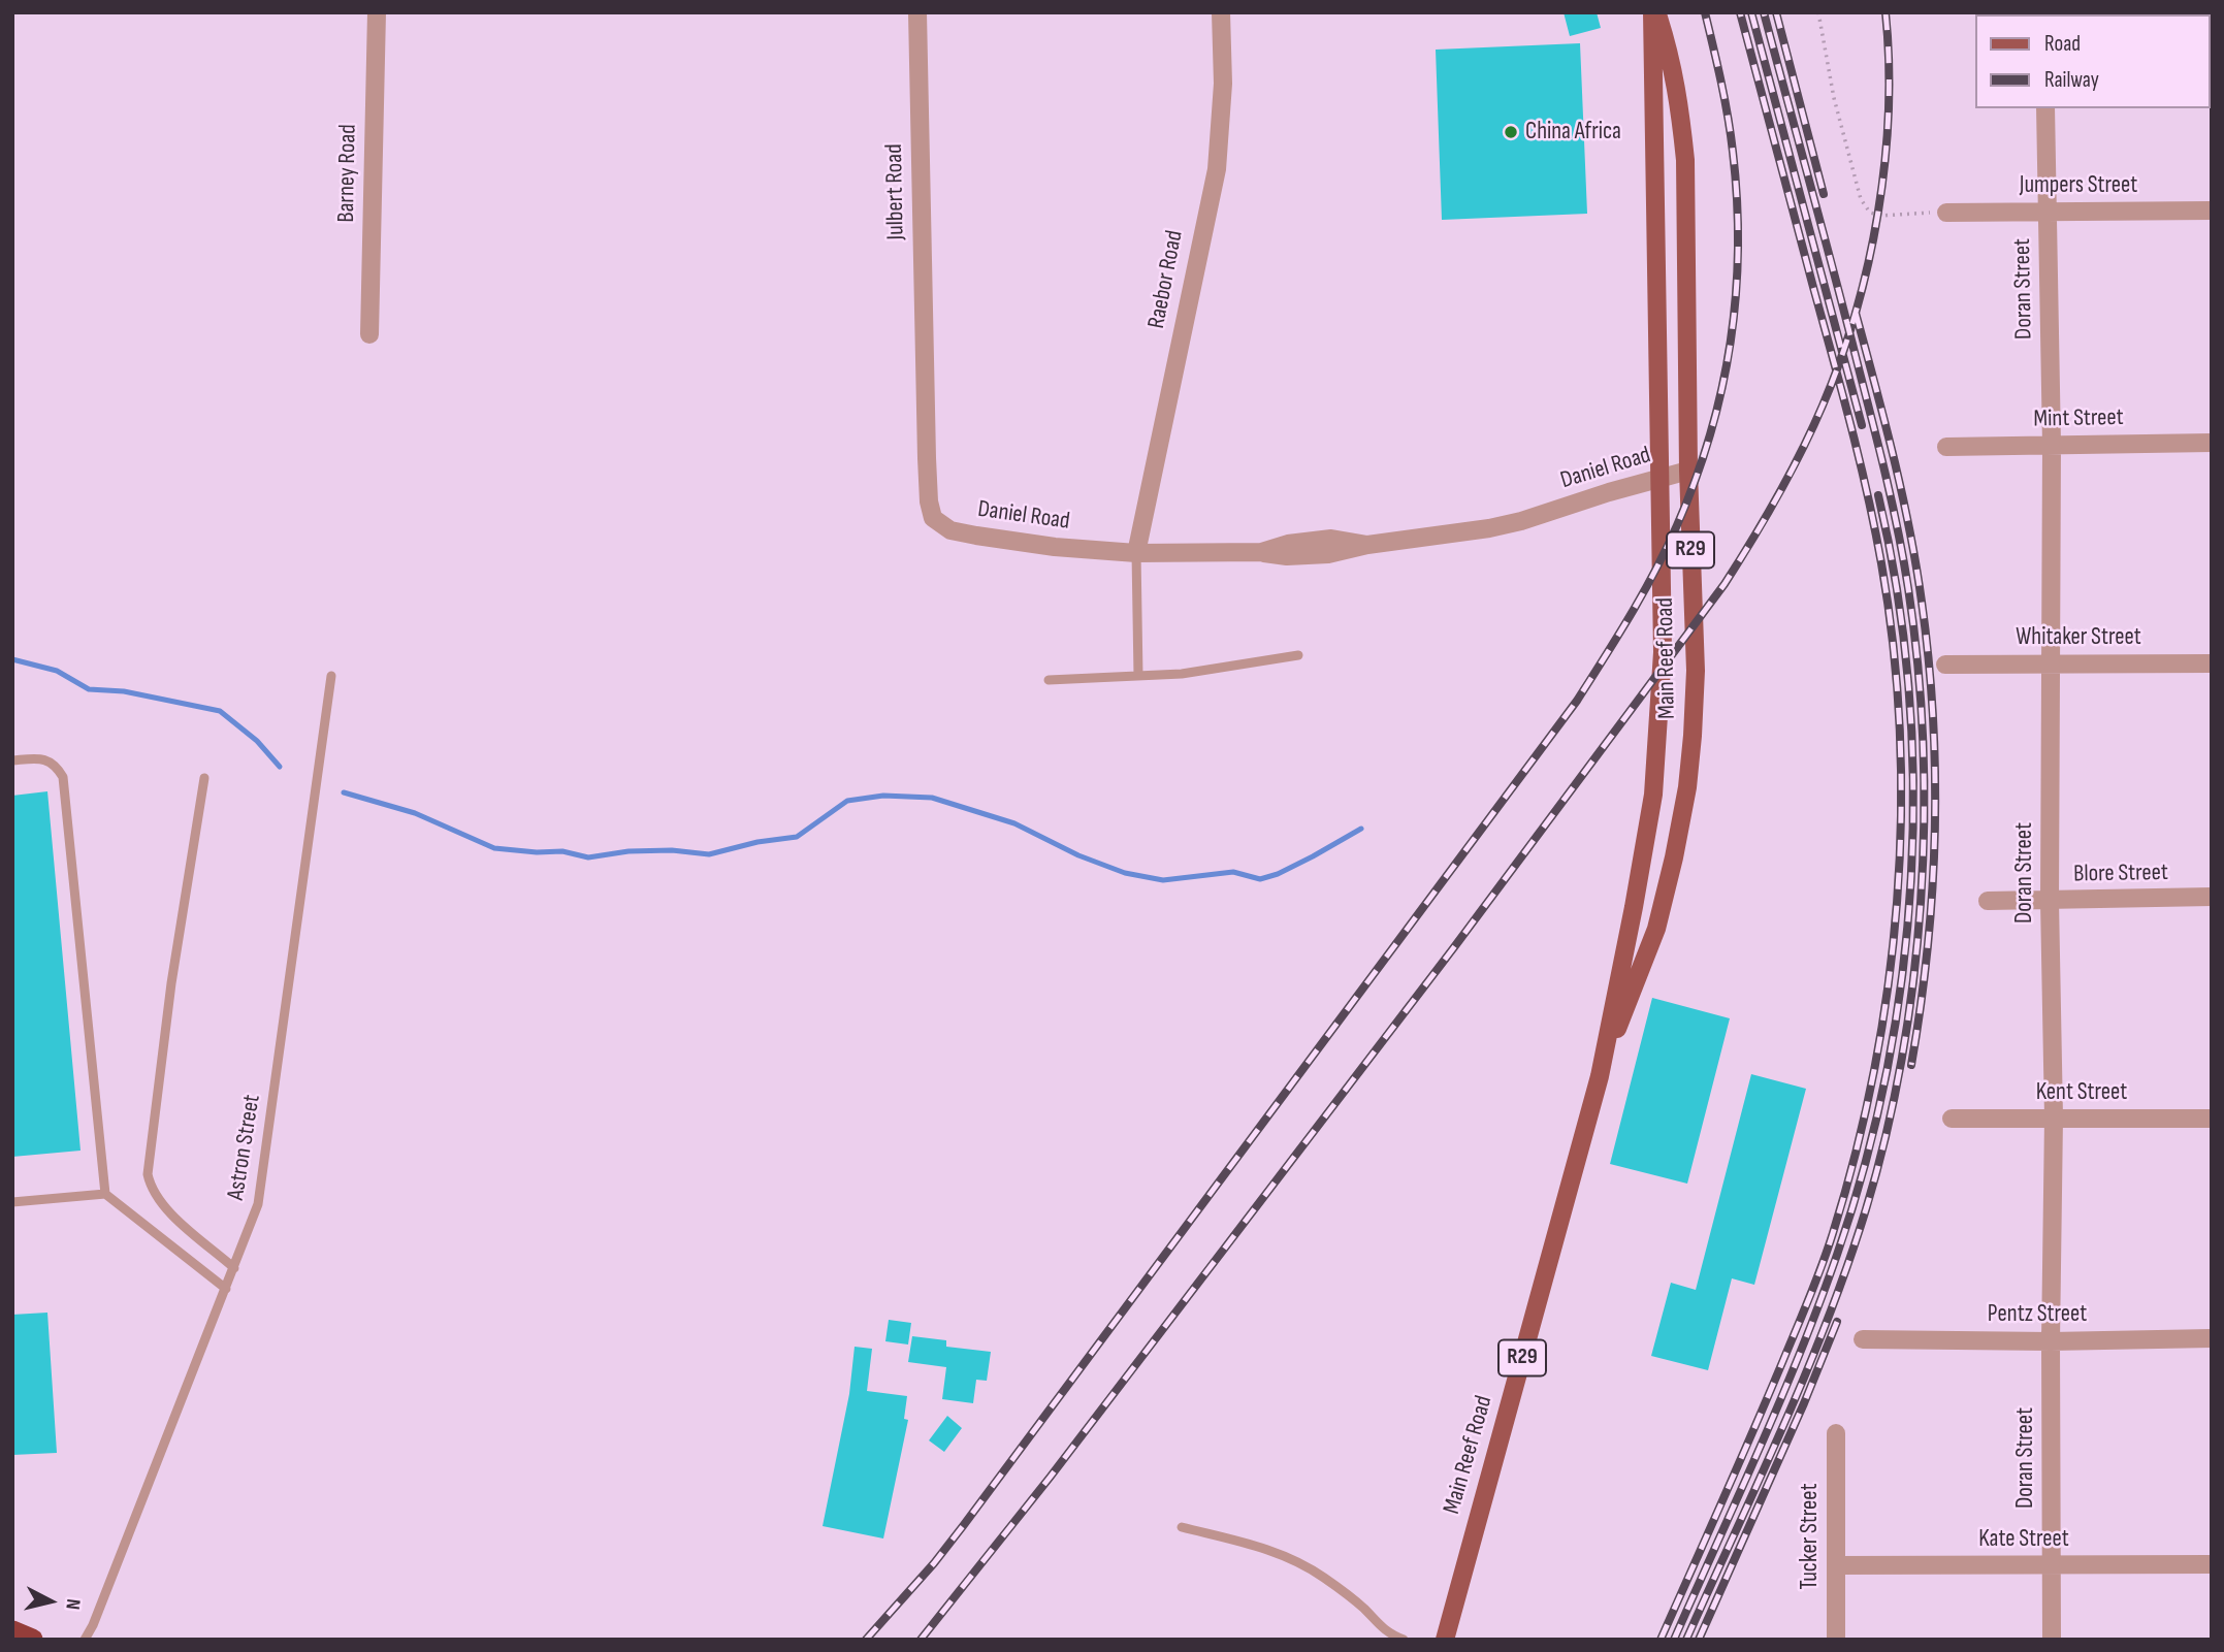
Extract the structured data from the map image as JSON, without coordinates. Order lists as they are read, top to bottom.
{
  "streets": {
    "main road": ["R29", "Main Reef Road"],
    "street": [
      "Barney Road",
      "Jumpers Street",
      "Julbert Road",
      "Raebor Road",
      "Doran Street",
      "Mint Street",
      "Daniel Road",
      "Whitaker Street",
      "Blore Street",
      "Kent Street",
      "Pentz Street",
      "Tucker Street",
      "Kate Street"
    ],
    "lane": ["Astron Street"]
  },
  "crossings": [
    ["Jumpers Street", "Doran Street"],
    ["Julbert Road", "Daniel Road"],
    ["Raebor Road", "Daniel Road"],
    ["Doran Street", "Mint Street"],
    ["Doran Street", "Whitaker Street"],
    ["Doran Street", "Blore Street"],
    ["Doran Street", "Kent Street"],
    ["Doran Street", "Pentz Street"],
    ["Doran Street", "Kate Street"],
    ["Daniel Road", "Main Reef Road"],
    ["Tucker Street", "Kate Street"]
  ],
  "places": ["China Africa"],
  "legend": ["Road", "Railway"],
  "north": "right"
}
